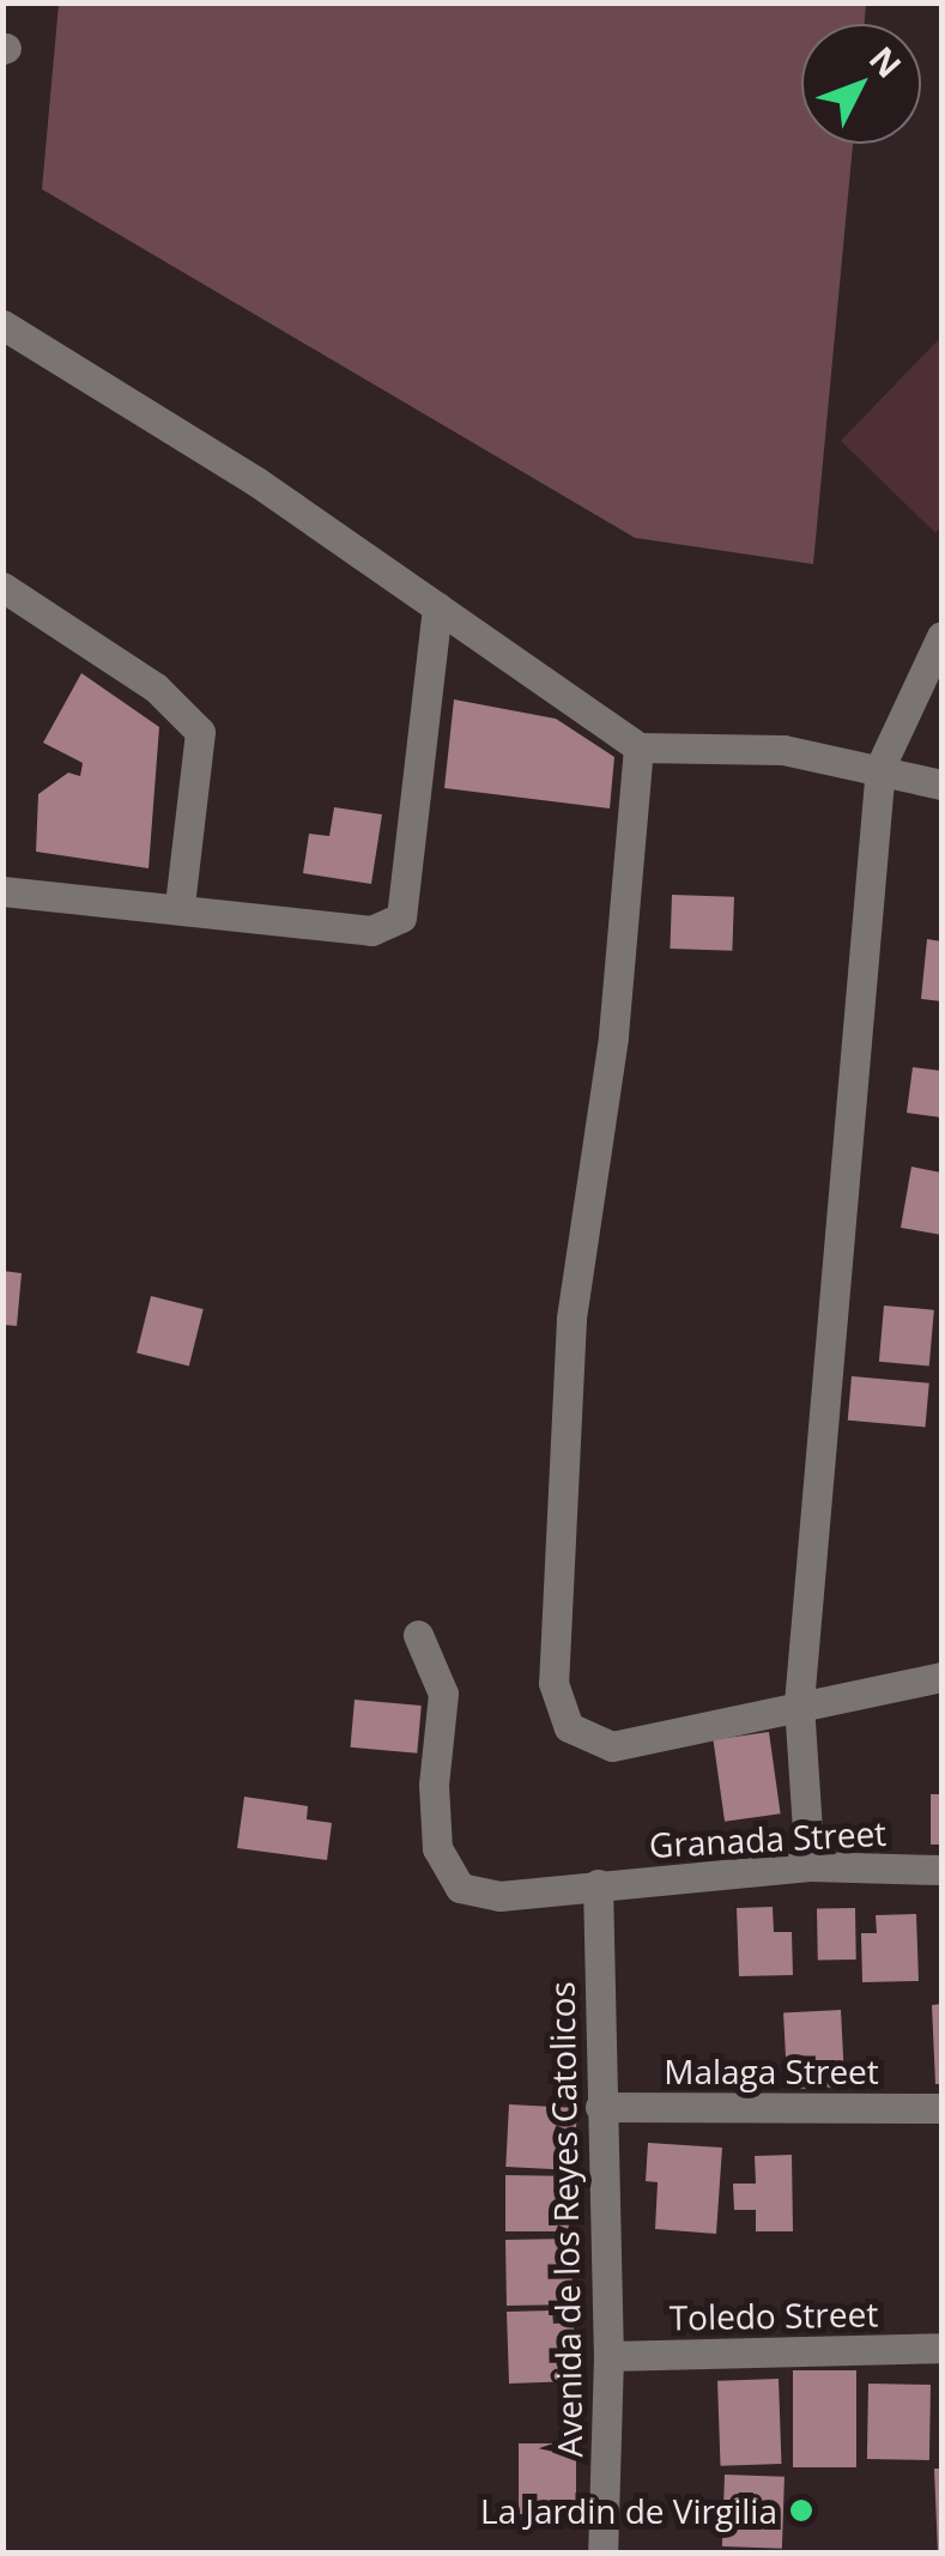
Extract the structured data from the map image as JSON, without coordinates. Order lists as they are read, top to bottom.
{
  "streets": {
    "street": [
      "Granada Street",
      "Malaga Street",
      "Avenida de los Reyes Catolicos",
      "Toledo Street"
    ]
  },
  "crossings": [
    ["Granada Street", "Avenida de los Reyes Catolicos"],
    ["Malaga Street", "Avenida de los Reyes Catolicos"],
    ["Avenida de los Reyes Catolicos", "Toledo Street"]
  ],
  "places": ["La Jardin de Virgilia"],
  "north": "top right"
}
